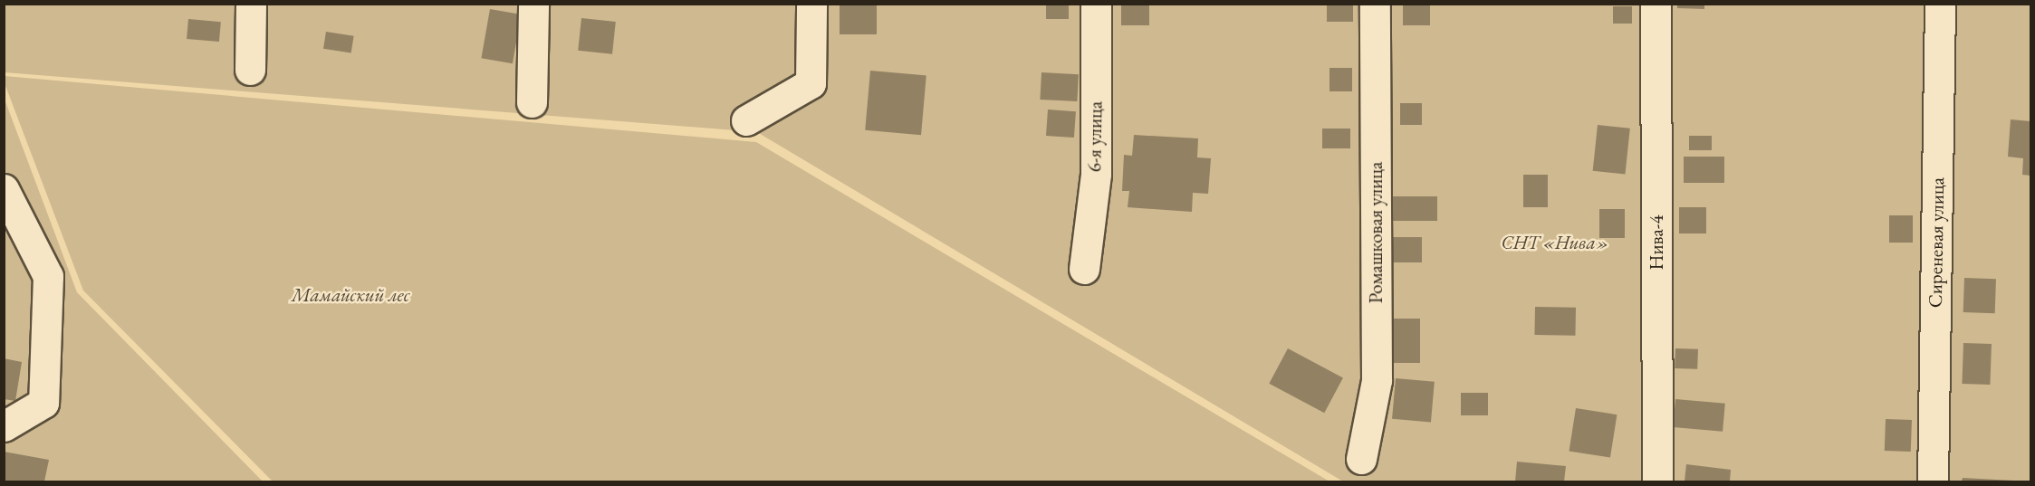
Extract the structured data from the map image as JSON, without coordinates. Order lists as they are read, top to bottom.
{
  "streets": {
    "street": [
      "6-я улица",
      "Ромашковая улица",
      "Нива-4",
      "Сиреневая улица"
    ]
  },
  "parks": ["СНТ «Нива»", "Мамайский лес"]
}
